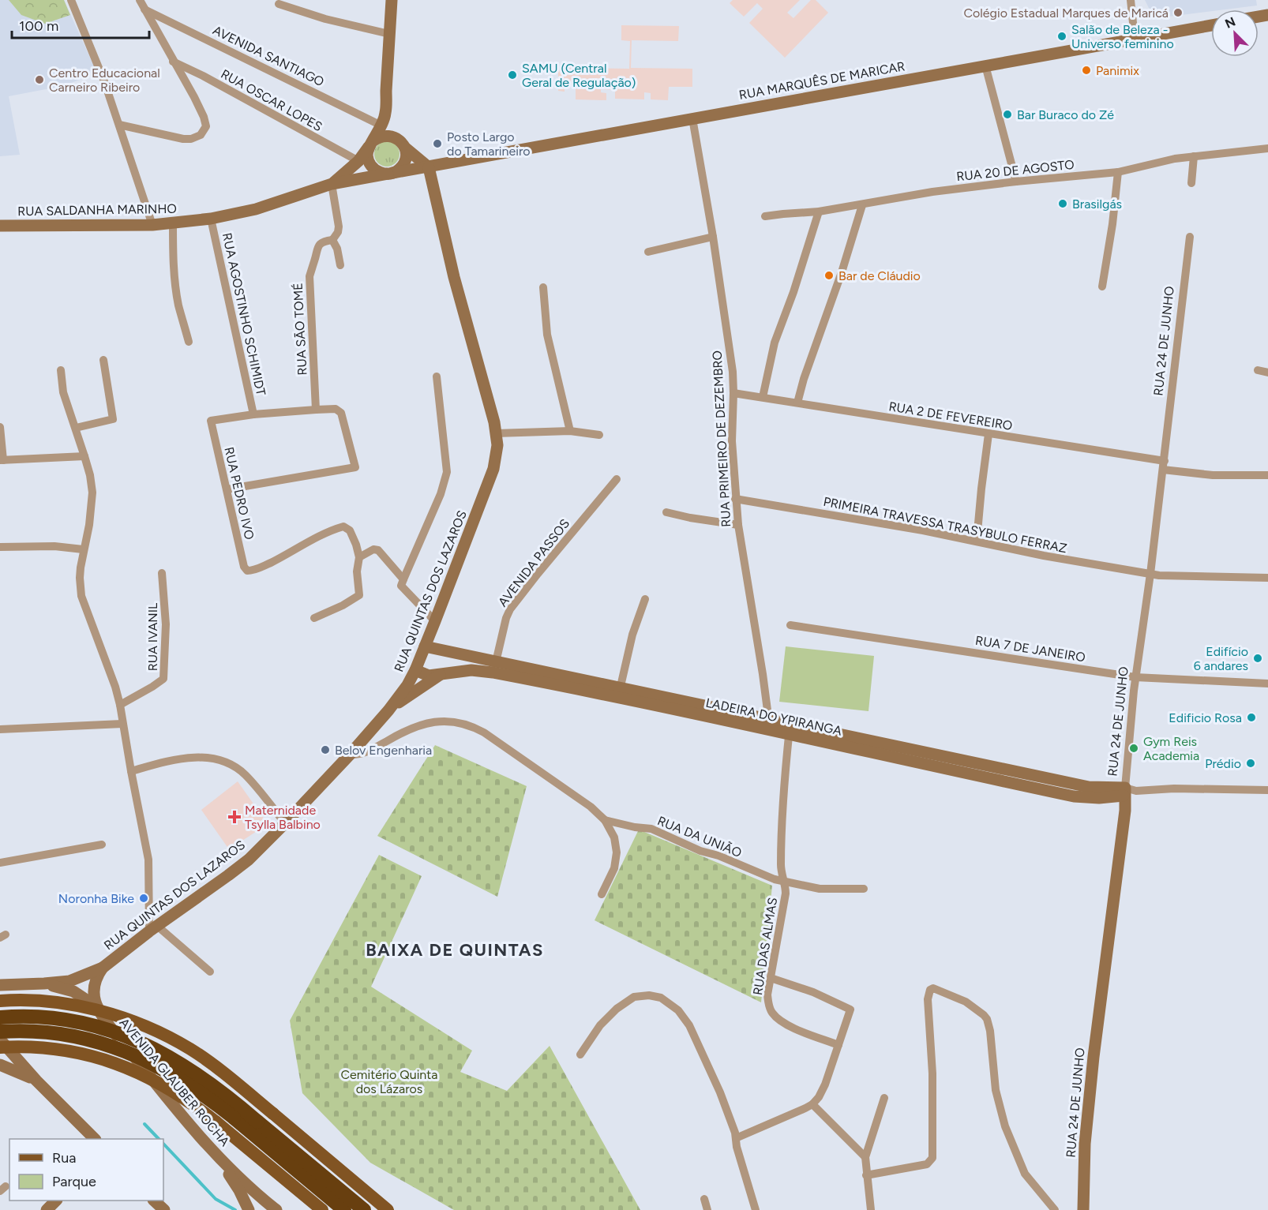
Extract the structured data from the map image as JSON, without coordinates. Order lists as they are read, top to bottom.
{
  "streets": {
    "main road": [
      "RUA MARQUÊS DE MARICAR",
      "RUA SALDANHA MARINHO",
      "RUA 24 DE JUNHO",
      "RUA QUINTAS DOS LAZAROS",
      "LADEIRA DO YPIRANGA",
      "AVENIDA GLAUBER ROCHA"
    ],
    "street": [
      "AVENIDA SANTIAGO",
      "RUA OSCAR LOPES",
      "RUA 20 DE AGOSTO",
      "RUA AGOSTINHO SCHIMIDT",
      "RUA SĀO TOMÉ",
      "RUA 2 DE FEVEREIRO",
      "RUA PRIMEIRO DE DEZEMBRO",
      "RUA PEDRO IVO",
      "PRIMEIRA TRAVESSA TRASYBULO FERRAZ",
      "AVENIDA PASSOS",
      "RUA IVANIL",
      "RUA 7 DE JANEIRO",
      "RUA DA UNIÃO",
      "RUA DAS ALMAS"
    ]
  },
  "crossings": [
    ["AVENIDA SANTIAGO", "RUA SALDANHA MARINHO"],
    ["RUA MARQUÊS DE MARICAR", "RUA SALDANHA MARINHO"],
    ["RUA MARQUÊS DE MARICAR", "RUA PRIMEIRO DE DEZEMBRO"],
    ["RUA MARQUÊS DE MARICAR", "RUA QUINTAS DOS LAZAROS"],
    ["RUA OSCAR LOPES", "RUA SALDANHA MARINHO"],
    ["RUA SALDANHA MARINHO", "RUA AGOSTINHO SCHIMIDT"],
    ["RUA AGOSTINHO SCHIMIDT", "RUA PEDRO IVO"],
    ["RUA 24 DE JUNHO", "RUA 2 DE FEVEREIRO"],
    ["RUA 24 DE JUNHO", "PRIMEIRA TRAVESSA TRASYBULO FERRAZ"],
    ["RUA 24 DE JUNHO", "RUA 7 DE JANEIRO"],
    ["RUA 24 DE JUNHO", "LADEIRA DO YPIRANGA"],
    ["RUA 2 DE FEVEREIRO", "RUA PRIMEIRO DE DEZEMBRO"],
    ["RUA PRIMEIRO DE DEZEMBRO", "PRIMEIRA TRAVESSA TRASYBULO FERRAZ"],
    ["RUA PRIMEIRO DE DEZEMBRO", "LADEIRA DO YPIRANGA"],
    ["AVENIDA PASSOS", "LADEIRA DO YPIRANGA"],
    ["RUA QUINTAS DOS LAZAROS", "LADEIRA DO YPIRANGA"],
    ["RUA QUINTAS DOS LAZAROS", "AVENIDA GLAUBER ROCHA"],
    ["LADEIRA DO YPIRANGA", "RUA DAS ALMAS"],
    ["RUA DA UNIÃO", "RUA DAS ALMAS"]
  ],
  "districts": ["BAIXA DE QUINTAS"],
  "parks": ["Cemitério Quinta dos Lázaros"],
  "places": {
    "other": [
      "Colégio Estadual Marques de Maricá",
      "Salão de Beleza - Universo feminino",
      "Panimix",
      "SAMU (Central Geral de Regulação)",
      "Centro Educacional Carneiro Ribeiro",
      "Bar Buraco do Zé",
      "Posto Largo do Tamarineiro",
      "Brasilgás",
      "Bar de Cláudio",
      "Edifício 6 andares",
      "Edificio Rosa",
      "Gym Reis Academia",
      "Belov Engenharia",
      "Prédio",
      "Noronha Bike"
    ],
    "health": ["Maternidade Tsylla Balbino"]
  },
  "legend": ["Rua", "Parque"],
  "scale_bar": "100 m",
  "north": "top left"
}
